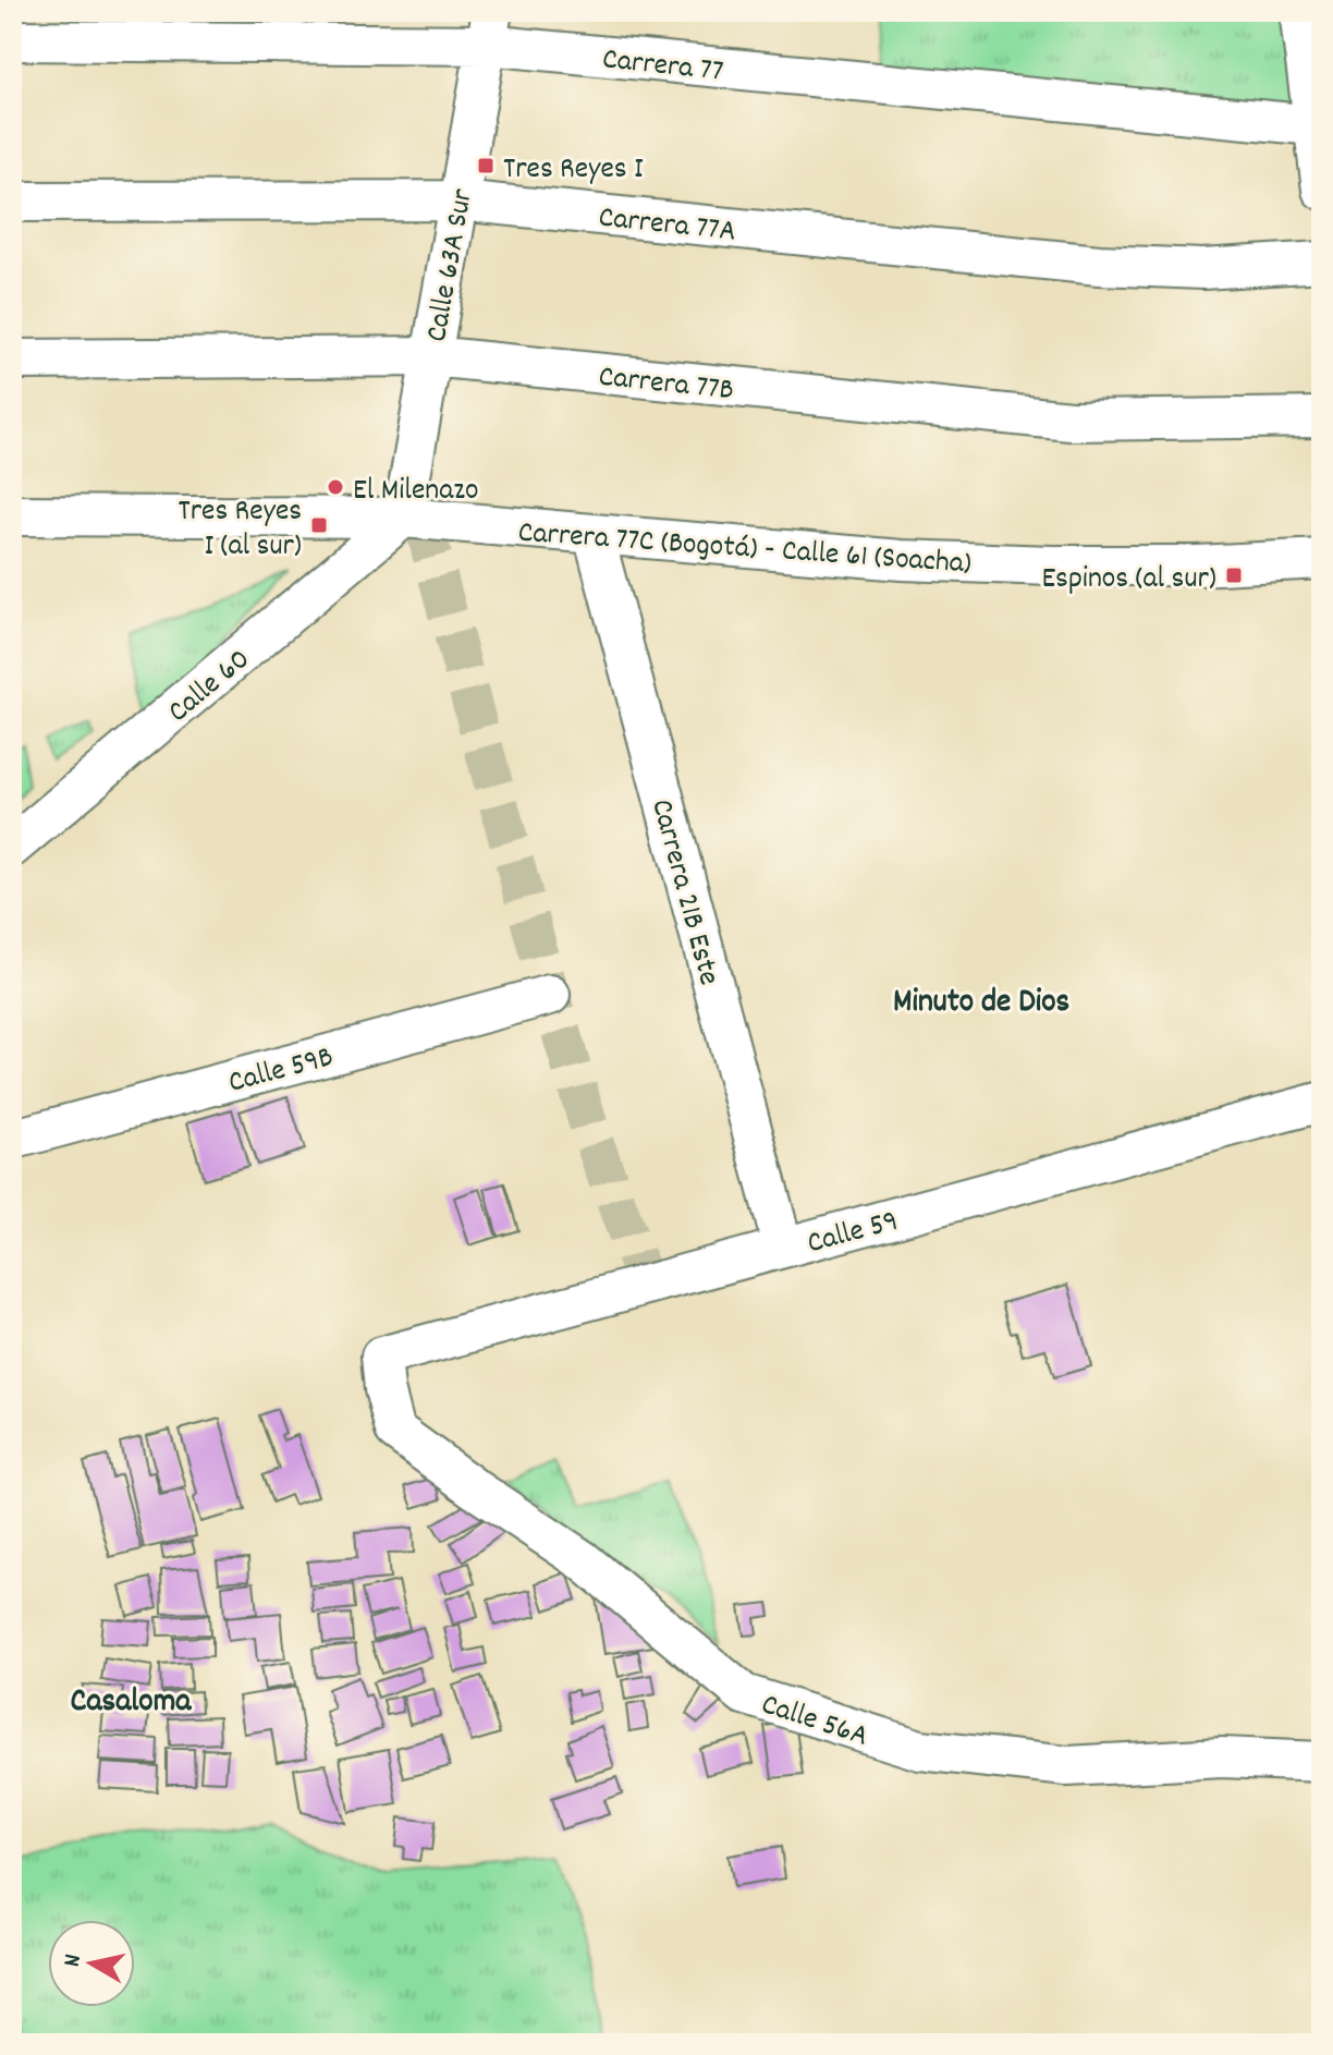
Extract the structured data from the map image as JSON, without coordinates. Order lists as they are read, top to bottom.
{
  "streets": {
    "street": [
      "Carrera 77",
      "Carrera 77A",
      "Calle 63A Sur",
      "Carrera 77B",
      "Carrera 77C (Bogotá) - Calle 61 (Soacha)",
      "Calle 60",
      "Carrera 21B Este",
      "Calle 59B",
      "Calle 59",
      "Calle 56A"
    ]
  },
  "crossings": [
    ["Carrera 77", "Calle 63A Sur"],
    ["Carrera 77A", "Calle 63A Sur"],
    ["Calle 63A Sur", "Carrera 77B"],
    ["Calle 63A Sur", "Carrera 77C (Bogotá) - Calle 61 (Soacha)"],
    ["Calle 63A Sur", "Calle 60"],
    ["Carrera 77C (Bogotá) - Calle 61 (Soacha)", "Calle 60"],
    ["Carrera 77C (Bogotá) - Calle 61 (Soacha)", "Carrera 21B Este"],
    ["Carrera 21B Este", "Calle 59"],
    ["Calle 59", "Calle 56A"]
  ],
  "districts": ["Minuto de Dios", "Casaloma"],
  "places": {
    "transit": ["Tres Reyes I", "Tres Reyes I (al sur)", "Espinos (al sur)"],
    "other": ["El Milenazo"]
  },
  "north": "left"
}
